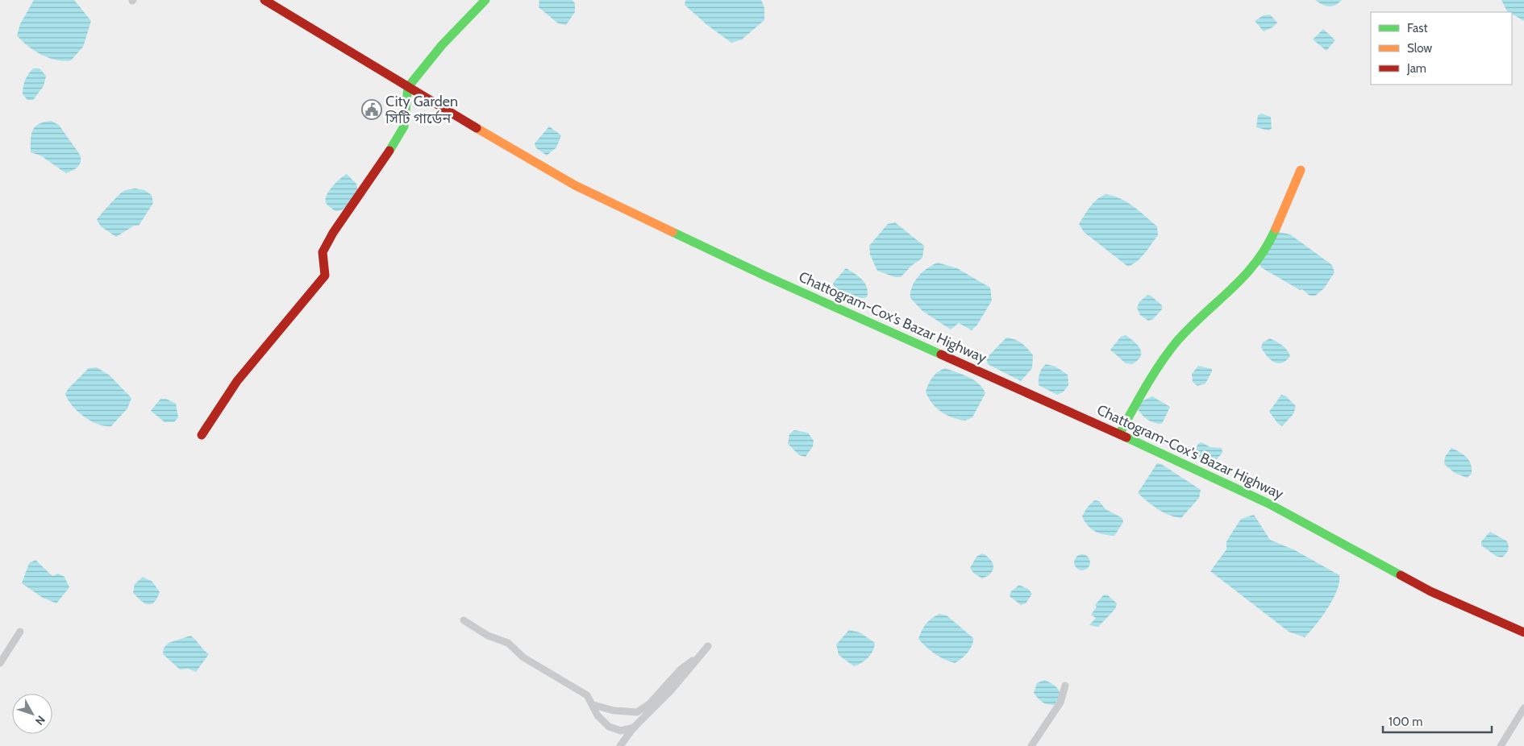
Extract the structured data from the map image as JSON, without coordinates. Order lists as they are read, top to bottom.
{
  "streets": {
    "main road": ["Chattogram-Cox's Bazar Highway"]
  },
  "places": {
    "public building": ["City Garden সিটি গার্ডেন"]
  },
  "legend": ["Fast", "Slow", "Jam"],
  "scale_bar": "100 m",
  "north": "bottom right"
}
